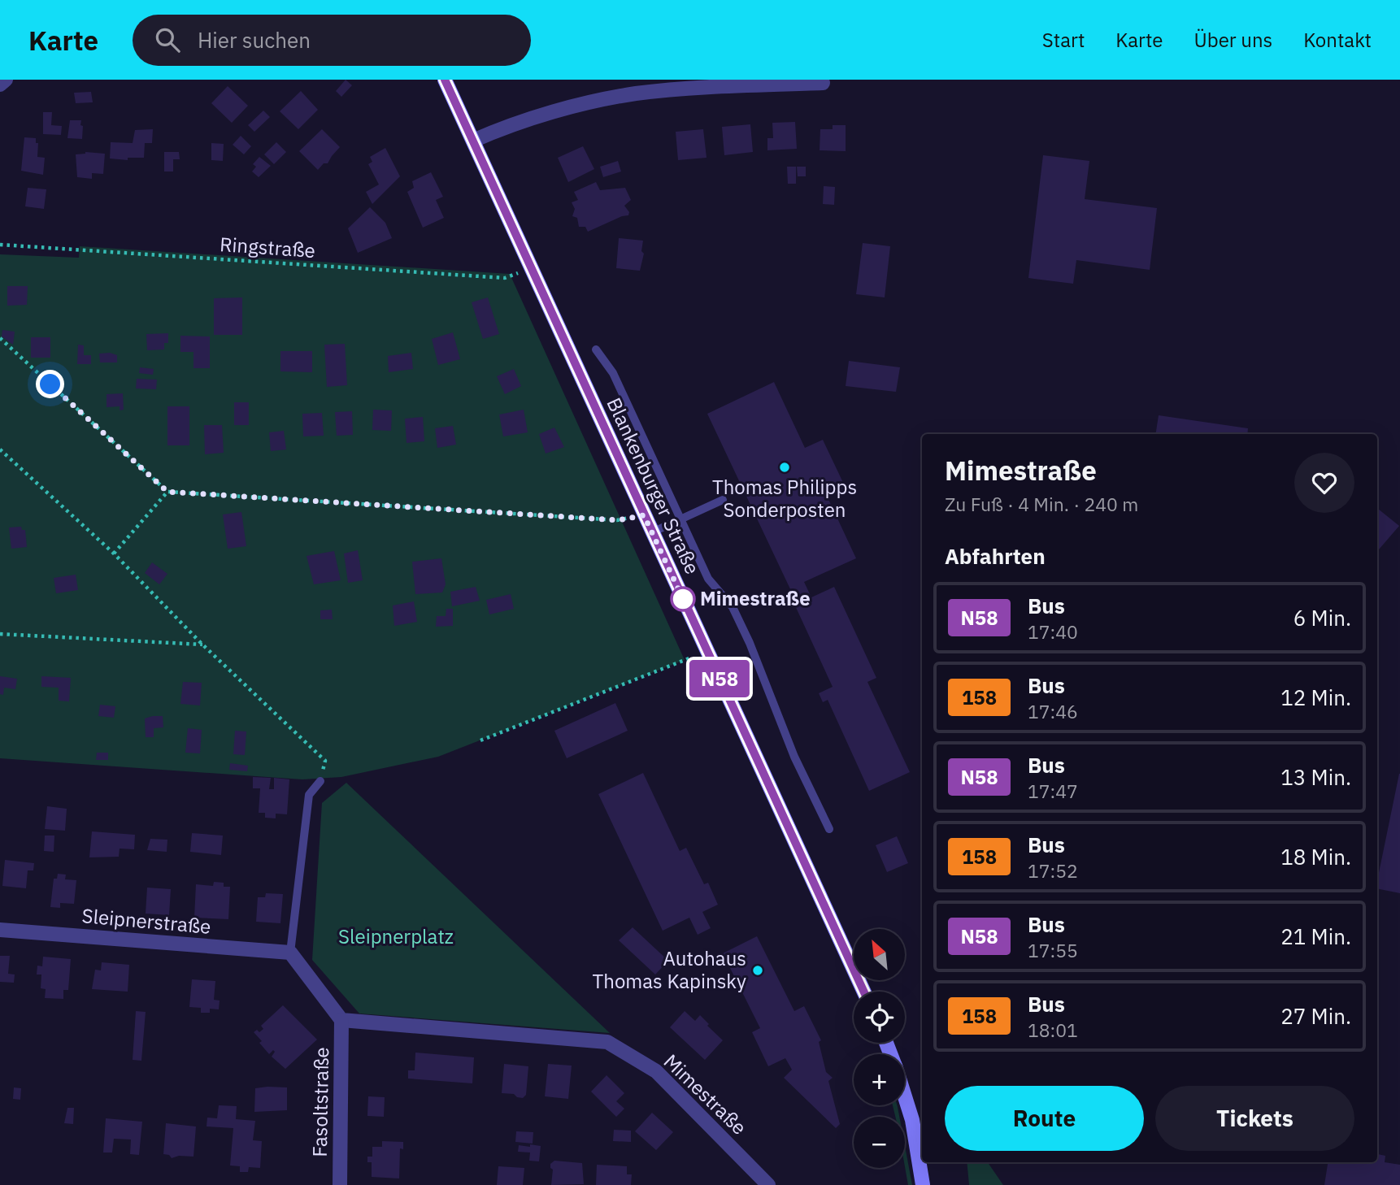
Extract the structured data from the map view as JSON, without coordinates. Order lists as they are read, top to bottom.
{
  "streets": {
    "main road": ["Blankenburger Straße"],
    "street": ["Sleipnerstraße", "Mimestraße", "Fasoltstraße"],
    "path": ["Ringstraße"]
  },
  "crossings": [
    ["Ringstraße", "Blankenburger Straße"],
    ["Mimestraße", "Fasoltstraße"]
  ],
  "parks": ["Sleipnerplatz"],
  "places": ["Thomas Philipps Sonderposten", "Mimestraße", "Autohaus Thomas Kapinsky"],
  "lines": ["bus line N58"],
  "north": "top left",
  "page": {
    "header": "Karte",
    "search": "Hier suchen",
    "nav": [
      "Start",
      "Karte",
      "Über uns",
      "Kontakt"
    ],
    "on_map": "N58",
    "heading": [
      ["Mimestraße", "Zu Fuß · 4 Min. · 240 m"],
      "Abfahrten"
    ],
    "list": [
      {
        "mark": "N58",
        "name": "Bus",
        "note": "17:40",
        "value": "6 Min."
      },
      {
        "mark": "158",
        "name": "Bus",
        "note": "17:46",
        "value": "12 Min."
      },
      {
        "mark": "N58",
        "name": "Bus",
        "note": "17:47",
        "value": "13 Min."
      },
      {
        "mark": "158",
        "name": "Bus",
        "note": "17:52",
        "value": "18 Min."
      },
      {
        "mark": "N58",
        "name": "Bus",
        "note": "17:55",
        "value": "21 Min."
      },
      {
        "mark": "158",
        "name": "Bus",
        "note": "18:01",
        "value": "27 Min."
      }
    ],
    "map_buttons": ["+", "−"],
    "buttons": ["Route", "Tickets"]
  }
}
